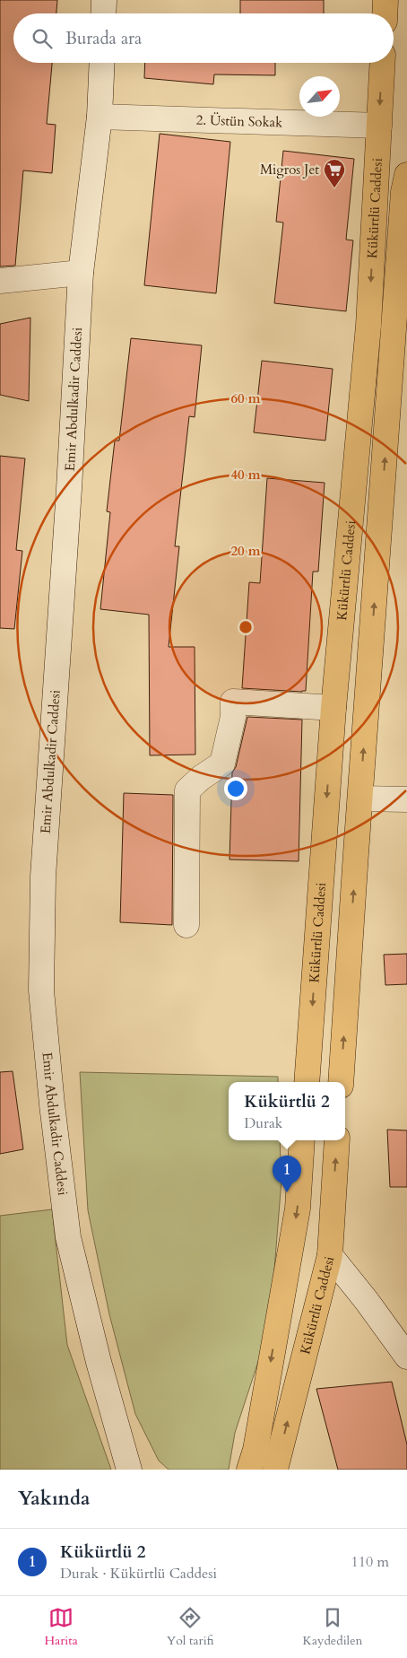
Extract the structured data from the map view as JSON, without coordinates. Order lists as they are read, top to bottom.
{
  "streets": {
    "main road": ["Kükürtlü Caddesi"],
    "street": ["2. Üstün Sokak", "Emir Abdulkadir Caddesi"]
  },
  "crossings": [
    ["2. Üstün Sokak", "Kükürtlü Caddesi"],
    ["2. Üstün Sokak", "Emir Abdulkadir Caddesi"]
  ],
  "places": {
    "supermarket": ["Migros Jet"]
  },
  "north": "top right",
  "page": {
    "search": "Burada ara",
    "popup": ["Kükürtlü 2", "Durak"],
    "pins": "1",
    "heading": "Yakında",
    "list": [
      {
        "mark": "1",
        "name": "Kükürtlü 2",
        "note": "Durak · Kükürtlü Caddesi",
        "value": "110 m"
      }
    ],
    "nav": ["Harita", "Yol tarifi", "Kaydedilen"]
  },
  "rings": ["60 m", "40 m", "20 m"]
}
